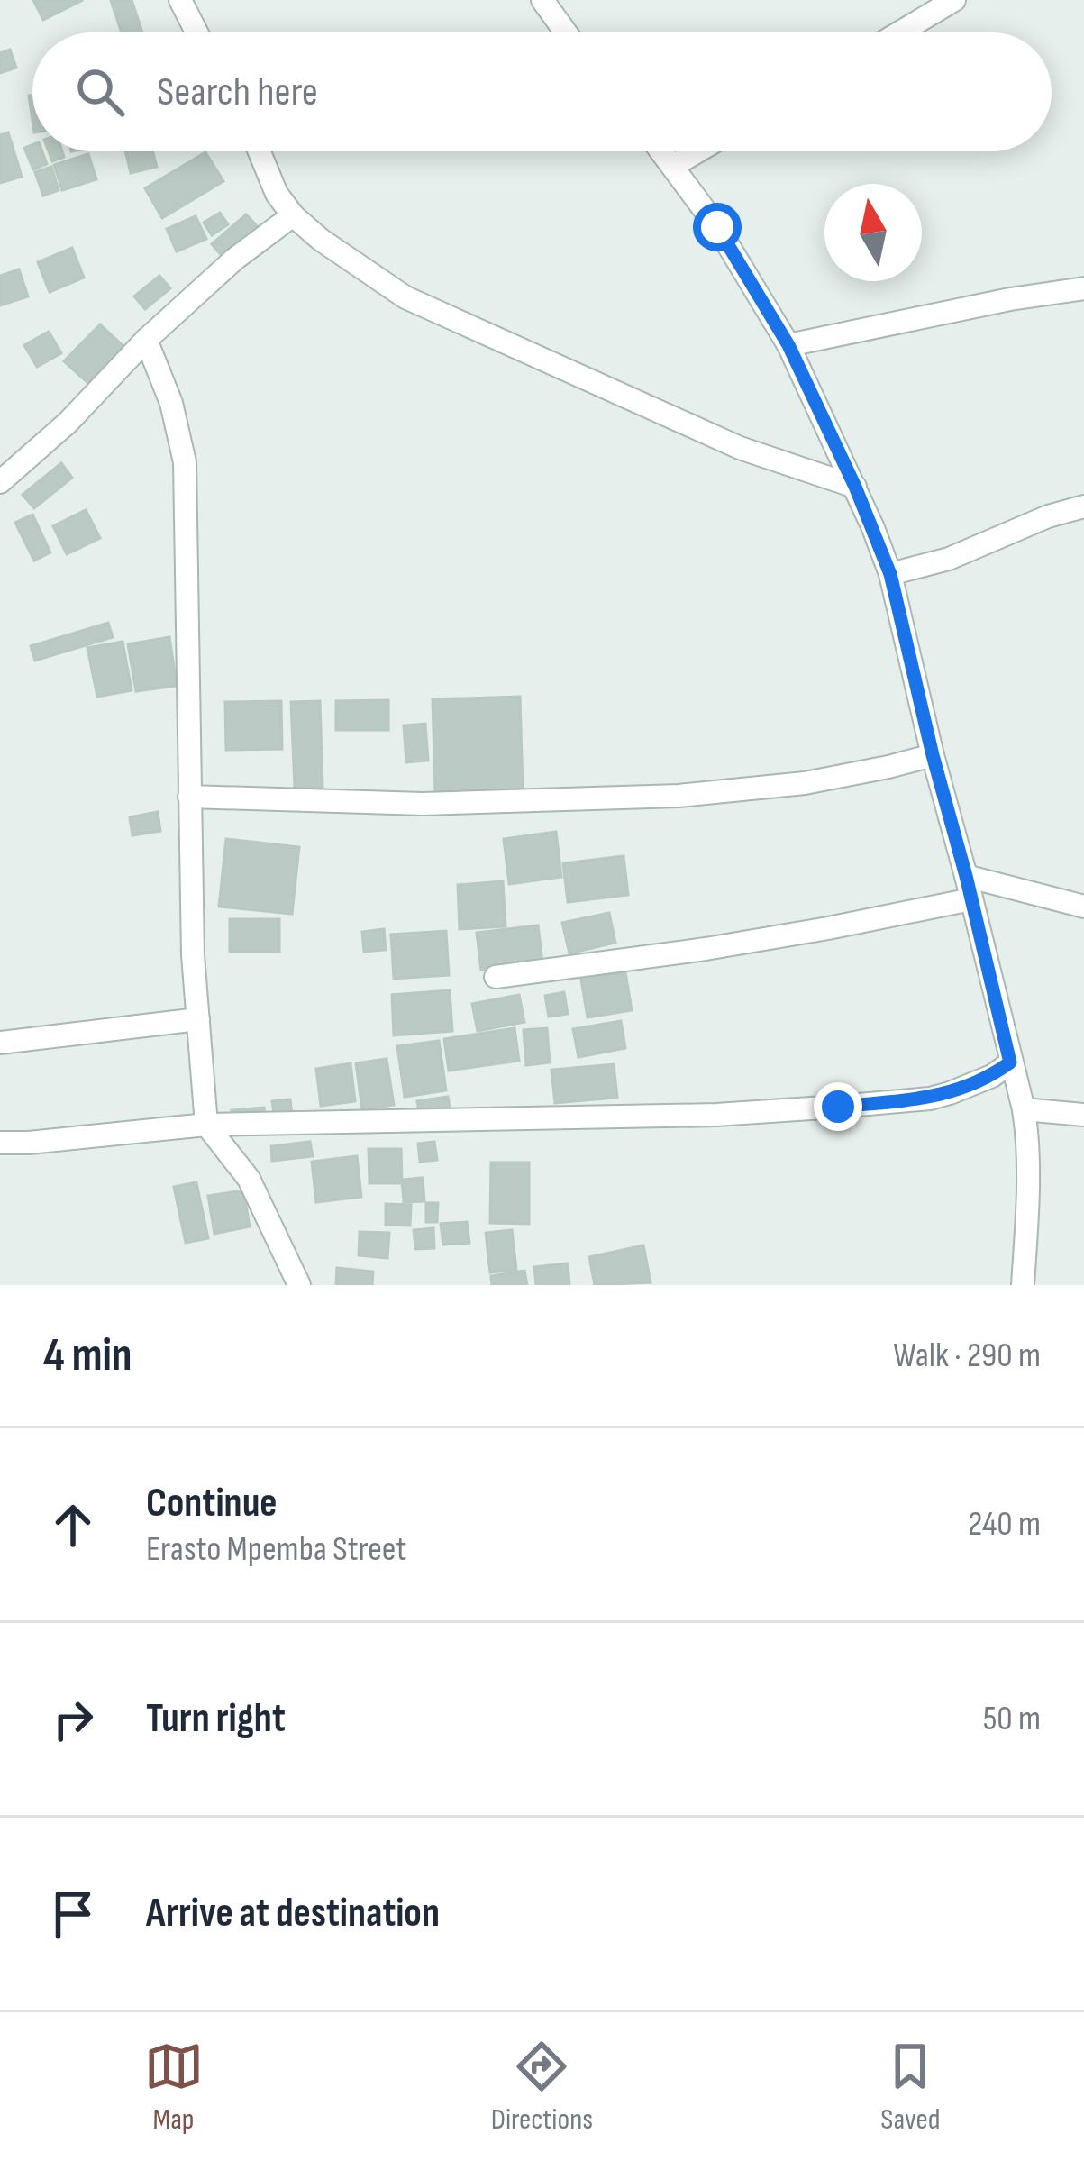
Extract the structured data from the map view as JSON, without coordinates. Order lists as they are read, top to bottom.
{
  "north": "top",
  "page": {
    "search": "Search here",
    "heading": ["4 min", "Walk · 290 m"],
    "list": [
      ["Continue", "Erasto Mpemba Street", "240 m"],
      ["Turn right", "50 m"],
      "Arrive at destination"
    ],
    "nav": ["Map", "Directions", "Saved"]
  }
}
